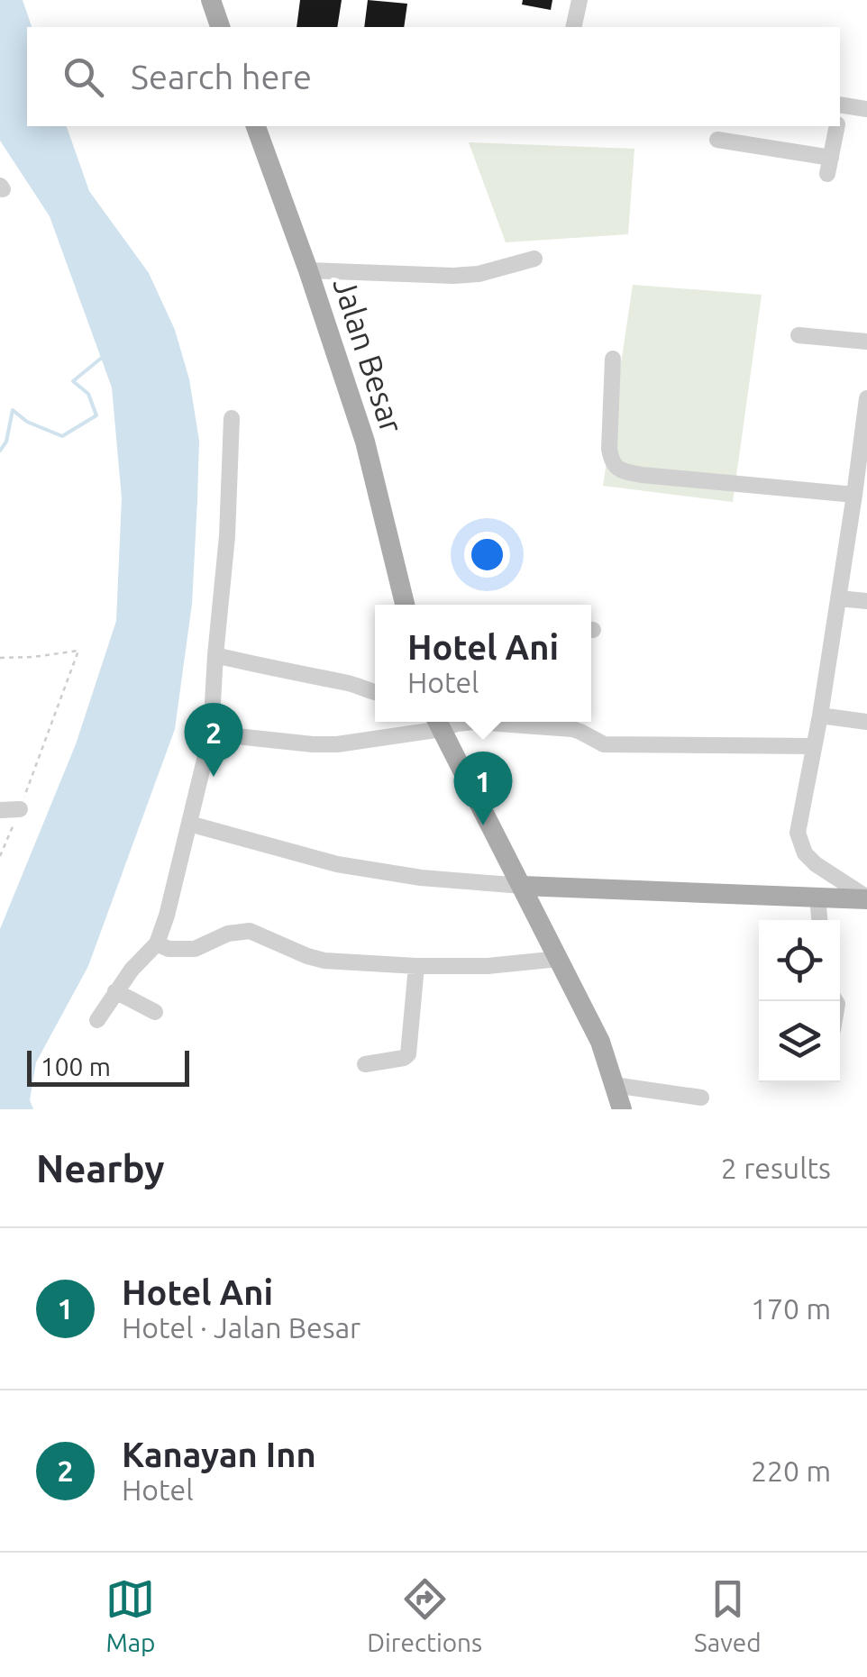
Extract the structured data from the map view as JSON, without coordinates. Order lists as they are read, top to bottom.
{
  "streets": {
    "main road": ["Jalan Besar"]
  },
  "scale_bar": "100 m",
  "page": {
    "search": "Search here",
    "popup": ["Hotel Ani", "Hotel"],
    "pins": ["2", "1"],
    "scale": "100 m",
    "heading": ["Nearby", "2 results"],
    "list": [
      {
        "mark": "1",
        "name": "Hotel Ani",
        "note": "Hotel · Jalan Besar",
        "value": "170 m"
      },
      {
        "mark": "2",
        "name": "Kanayan Inn",
        "note": "Hotel",
        "value": "220 m"
      }
    ],
    "nav": ["Map", "Directions", "Saved"]
  }
}
